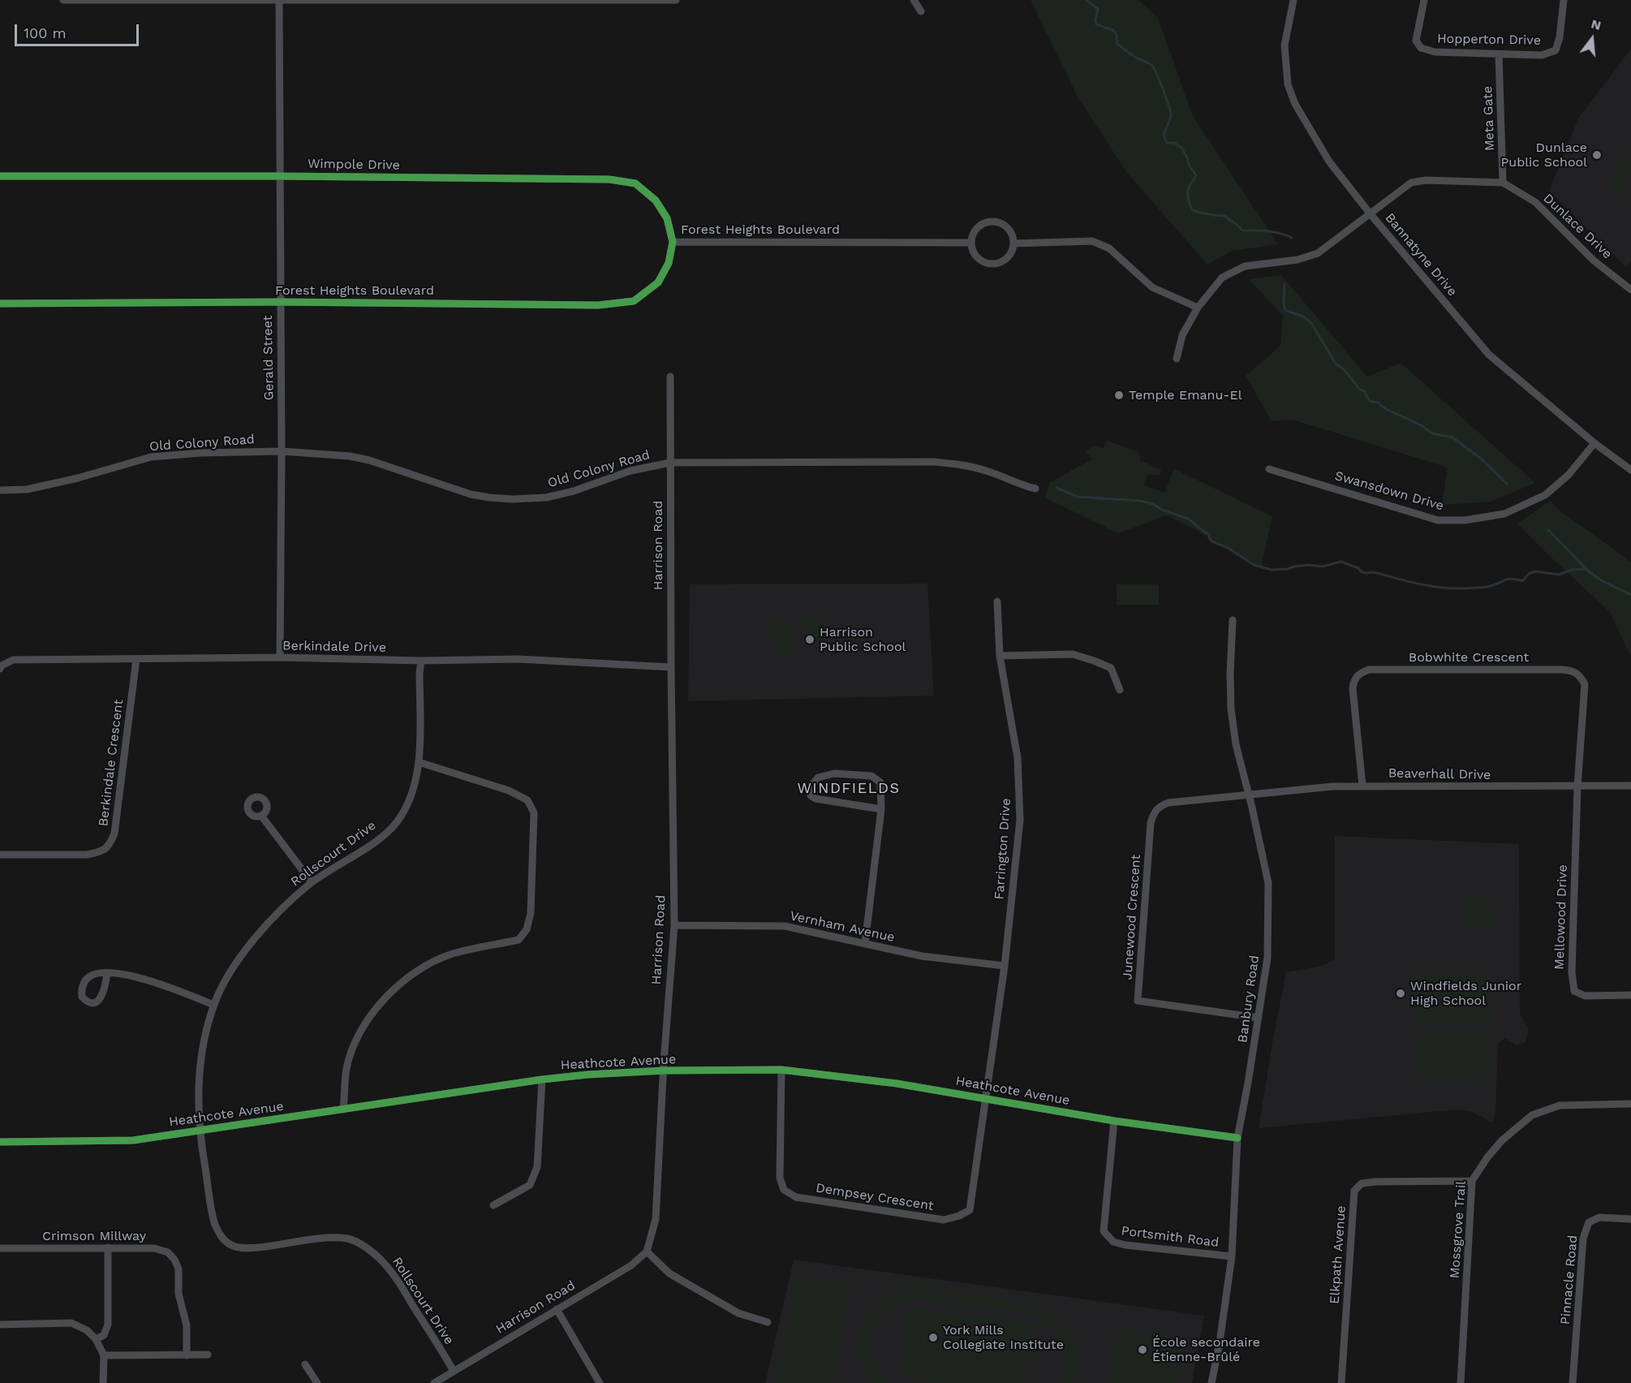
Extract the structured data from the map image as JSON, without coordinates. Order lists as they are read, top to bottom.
{
  "streets": {
    "street": [
      "Hopperton Drive",
      "Meta Gate",
      "Wimpole Drive",
      "Dunlace Drive",
      "Forest Heights Boulevard",
      "Bannatyne Drive",
      "Gerald Street",
      "Old Colony Road",
      "Swansdown Drive",
      "Harrison Road",
      "Berkindale Drive",
      "Bobwhite Crescent",
      "Berkindale Crescent",
      "Beaverhall Drive",
      "Farrington Drive",
      "Rollscourt Drive",
      "Junewood Crescent",
      "Mellowood Drive",
      "Vernham Avenue",
      "Banbury Road",
      "Heathcote Avenue",
      "Dempsey Crescent",
      "Mossgrove Trail",
      "Crimson Millway",
      "Portsmith Road",
      "Elkpath Avenue",
      "Pinnacle Road"
    ]
  },
  "crossings": [
    ["Hopperton Drive", "Meta Gate"],
    ["Meta Gate", "Dunlace Drive"],
    ["Wimpole Drive", "Forest Heights Boulevard"],
    ["Wimpole Drive", "Gerald Street"],
    ["Dunlace Drive", "Bannatyne Drive"],
    ["Forest Heights Boulevard", "Gerald Street"],
    ["Bannatyne Drive", "Swansdown Drive"],
    ["Gerald Street", "Old Colony Road"],
    ["Gerald Street", "Berkindale Drive"],
    ["Old Colony Road", "Harrison Road"],
    ["Harrison Road", "Berkindale Drive"],
    ["Harrison Road", "Rollscourt Drive"],
    ["Harrison Road", "Vernham Avenue"],
    ["Harrison Road", "Heathcote Avenue"],
    ["Berkindale Drive", "Berkindale Crescent"],
    ["Berkindale Drive", "Rollscourt Drive"],
    ["Bobwhite Crescent", "Beaverhall Drive"],
    ["Bobwhite Crescent", "Mellowood Drive"],
    ["Beaverhall Drive", "Junewood Crescent"],
    ["Beaverhall Drive", "Mellowood Drive"],
    ["Beaverhall Drive", "Banbury Road"],
    ["Farrington Drive", "Vernham Avenue"],
    ["Farrington Drive", "Heathcote Avenue"],
    ["Farrington Drive", "Dempsey Crescent"],
    ["Rollscourt Drive", "Heathcote Avenue"],
    ["Junewood Crescent", "Banbury Road"],
    ["Banbury Road", "Heathcote Avenue"],
    ["Banbury Road", "Portsmith Road"],
    ["Heathcote Avenue", "Dempsey Crescent"],
    ["Heathcote Avenue", "Portsmith Road"],
    ["Mossgrove Trail", "Elkpath Avenue"]
  ],
  "districts": ["WINDFIELDS"],
  "places": [
    "Dunlace Public School",
    "Temple Emanu-El",
    "Harrison Public School",
    "Windfields Junior High School",
    "York Mills Collegiate Institute",
    "École secondaire Étienne-Brûlé"
  ],
  "scale_bar": "100 m",
  "north": "top"
}
